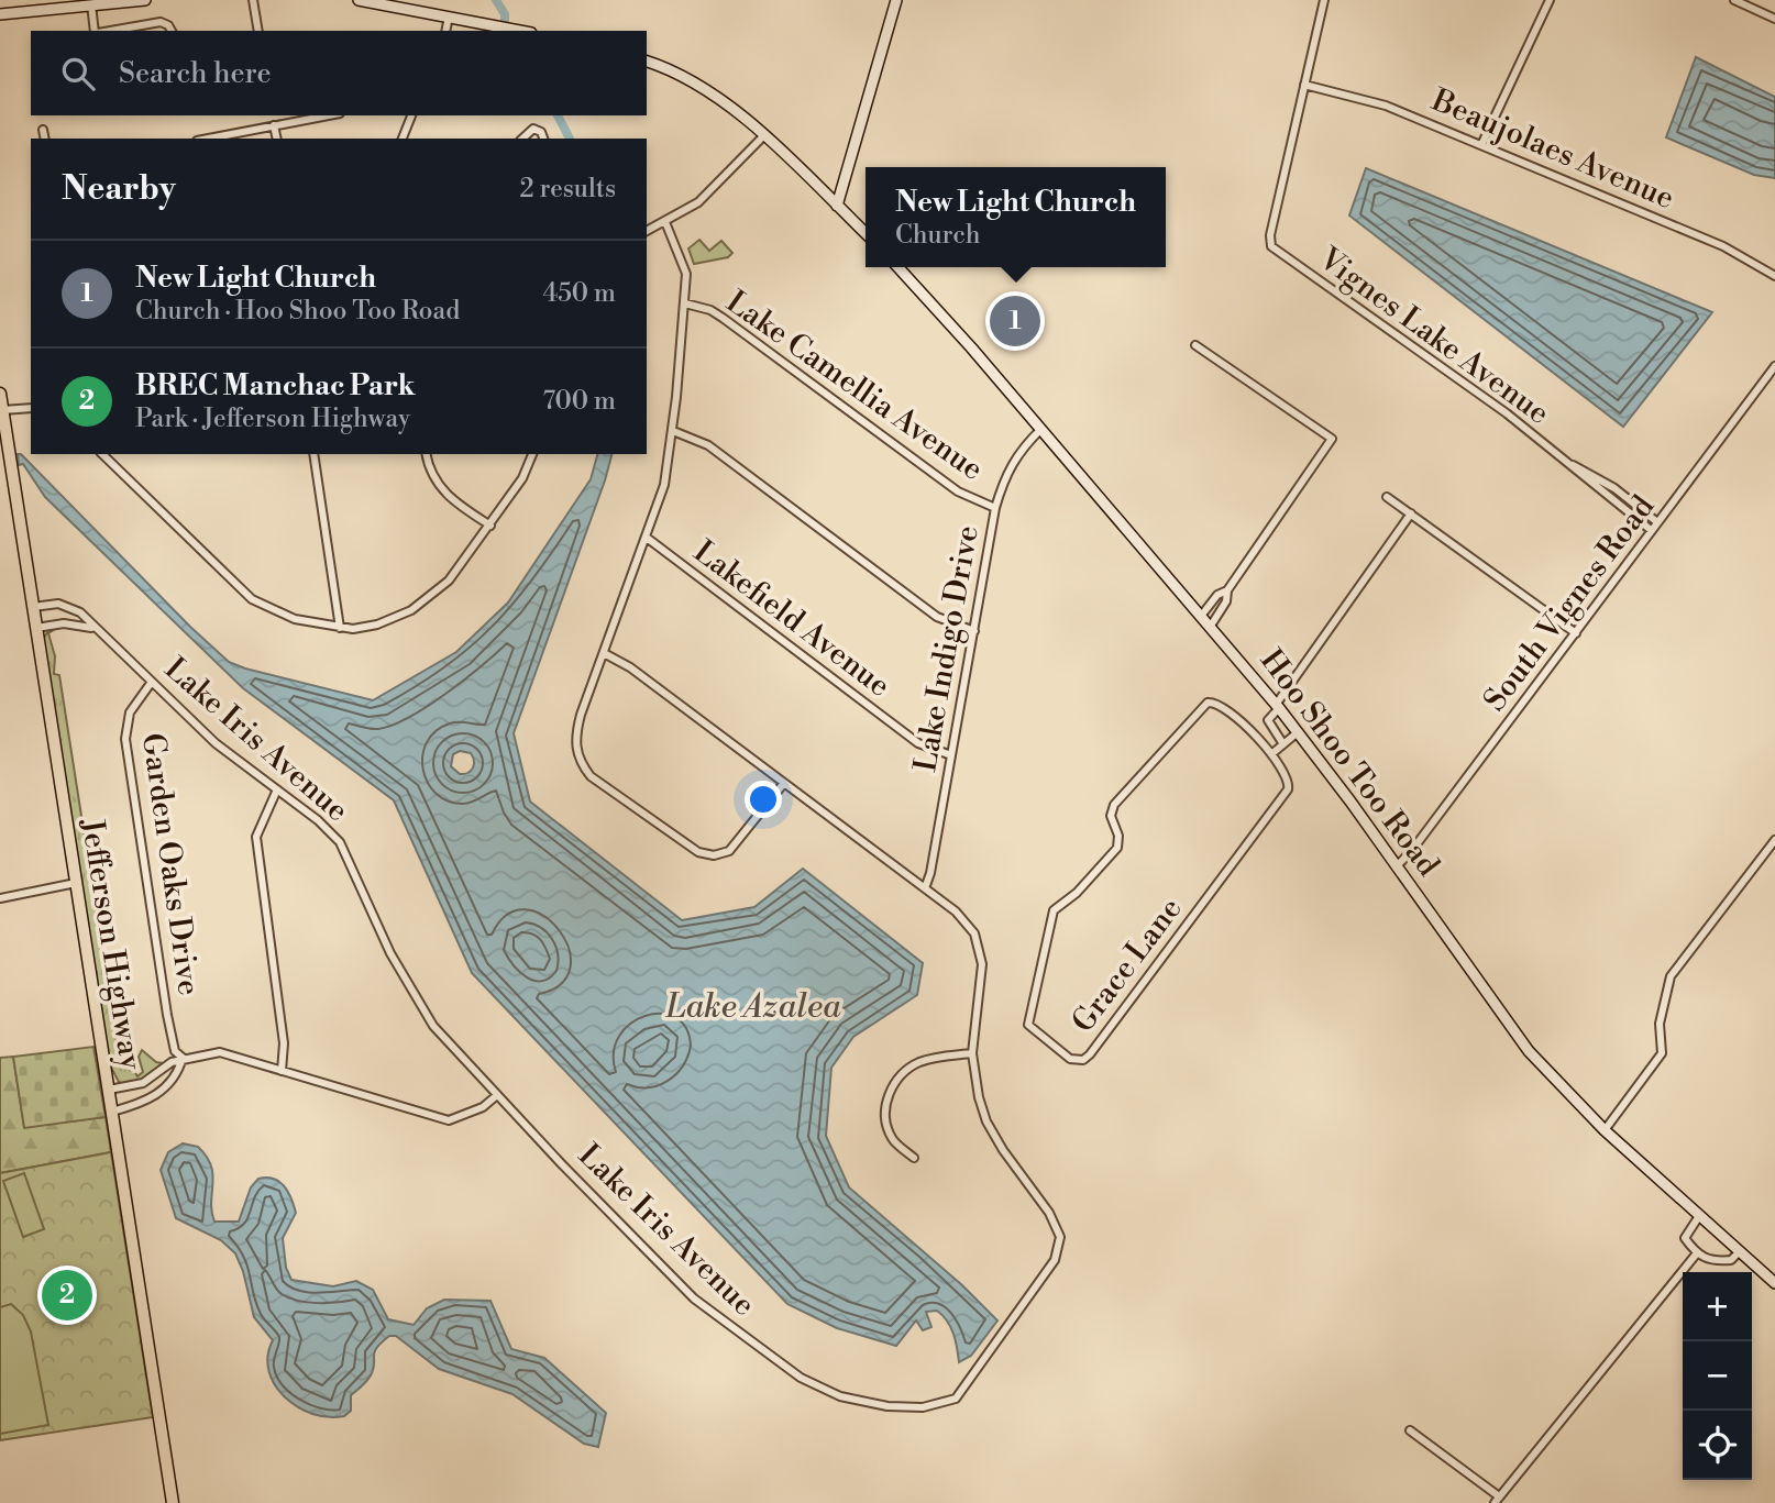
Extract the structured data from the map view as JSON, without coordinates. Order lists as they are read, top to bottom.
{
  "streets": {
    "main road": ["Jefferson Highway"],
    "street": [
      "Beaujolaes Avenue",
      "Vignes Lake Avenue",
      "Lake Camellia Avenue",
      "South Vignes Road",
      "Lakefield Avenue",
      "Lake Indigo Drive",
      "Lake Iris Avenue",
      "Hoo Shoo Too Road",
      "Garden Oaks Drive",
      "Grace Lane"
    ]
  },
  "crossings": [
    ["Beaujolaes Avenue", "Vignes Lake Avenue"],
    ["Vignes Lake Avenue", "South Vignes Road"],
    ["Lake Camellia Avenue", "Lake Indigo Drive"],
    ["South Vignes Road", "Hoo Shoo Too Road"],
    ["Lakefield Avenue", "Lake Indigo Drive"],
    ["Lake Indigo Drive", "Lake Iris Avenue"],
    ["Lake Indigo Drive", "Hoo Shoo Too Road"],
    ["Lake Iris Avenue", "Garden Oaks Drive"],
    ["Lake Iris Avenue", "Jefferson Highway"]
  ],
  "water": ["Lake Azalea"],
  "page": {
    "search": "Search here",
    "heading": ["Nearby", "2 results"],
    "popup": ["New Light Church", "Church"],
    "list": [
      {
        "mark": "1",
        "name": "New Light Church",
        "note": "Church · Hoo Shoo Too Road",
        "value": "450 m"
      },
      {
        "mark": "2",
        "name": "BREC Manchac Park",
        "note": "Park · Jefferson Highway",
        "value": "700 m"
      }
    ],
    "pins": ["1", "2"],
    "map_buttons": ["+", "−"]
  }
}
